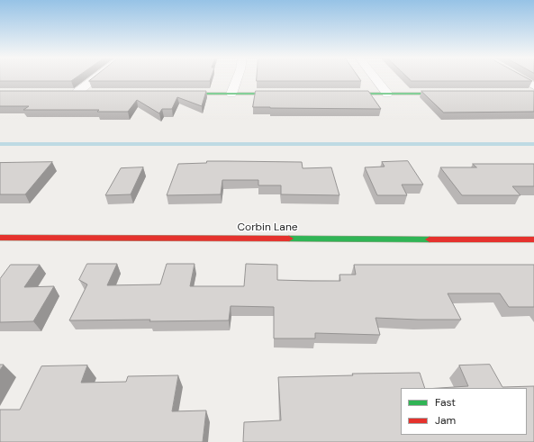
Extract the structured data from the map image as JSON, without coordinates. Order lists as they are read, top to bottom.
{
  "streets": {
    "street": ["Corbin Lane"]
  },
  "legend": ["Fast", "Jam"]
}
